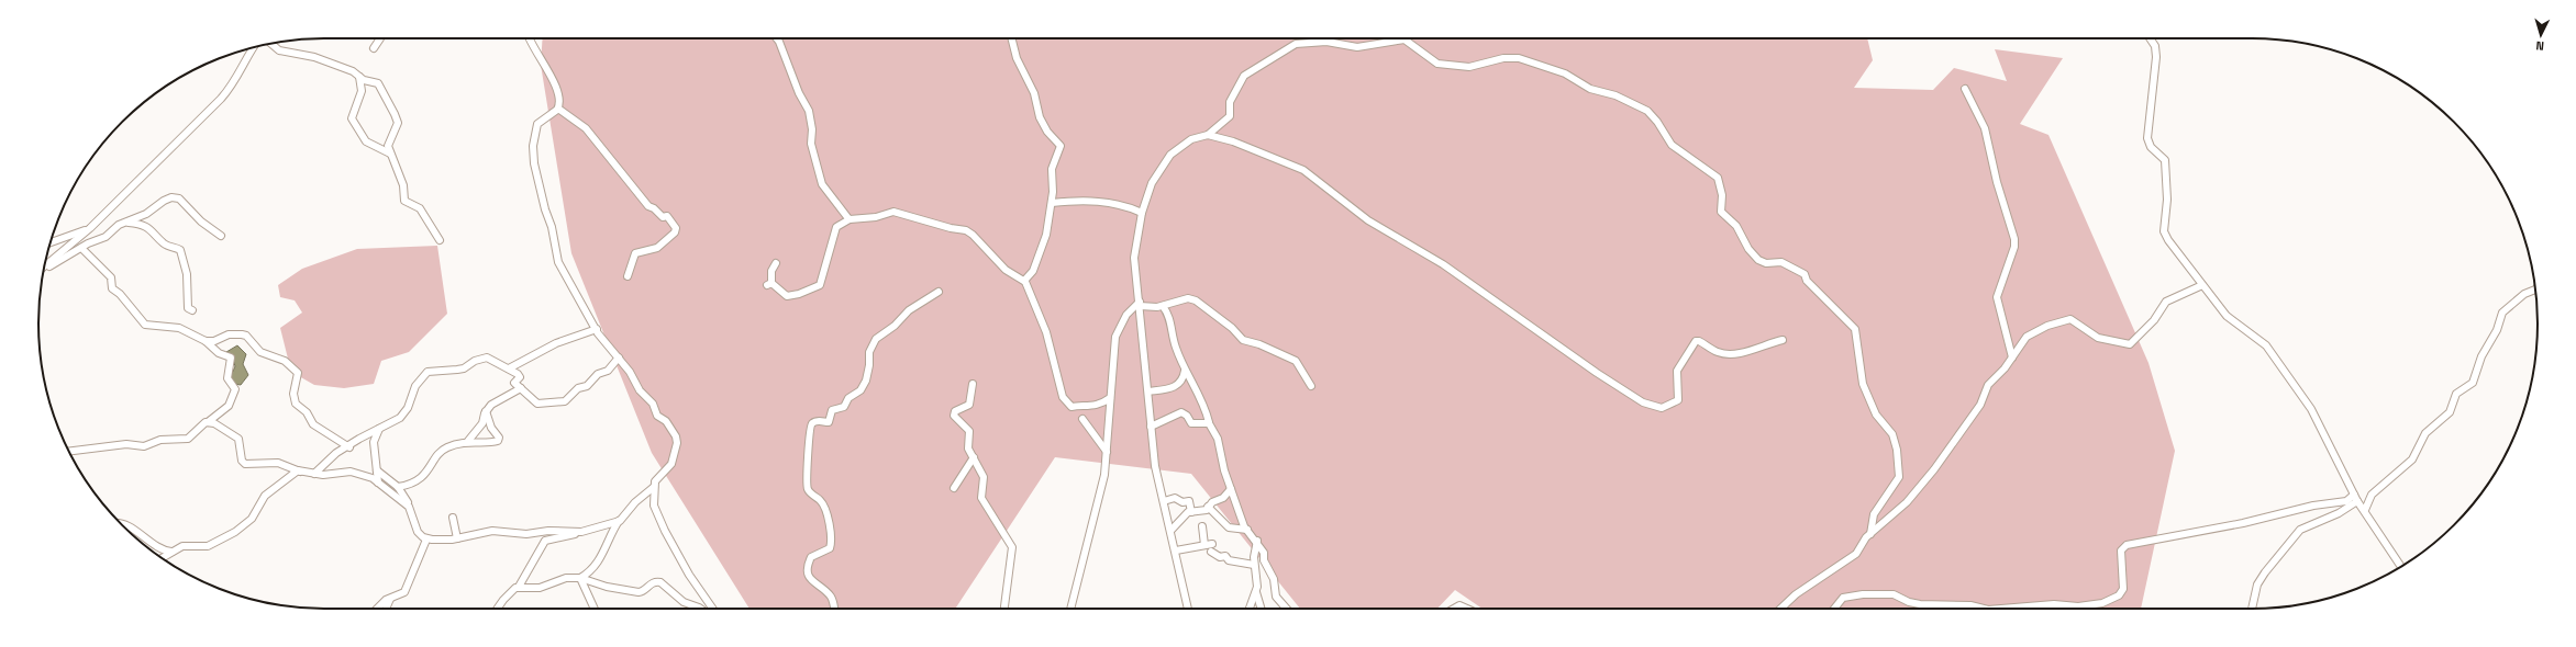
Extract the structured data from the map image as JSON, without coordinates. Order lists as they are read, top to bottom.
{
  "north": "bottom"
}
